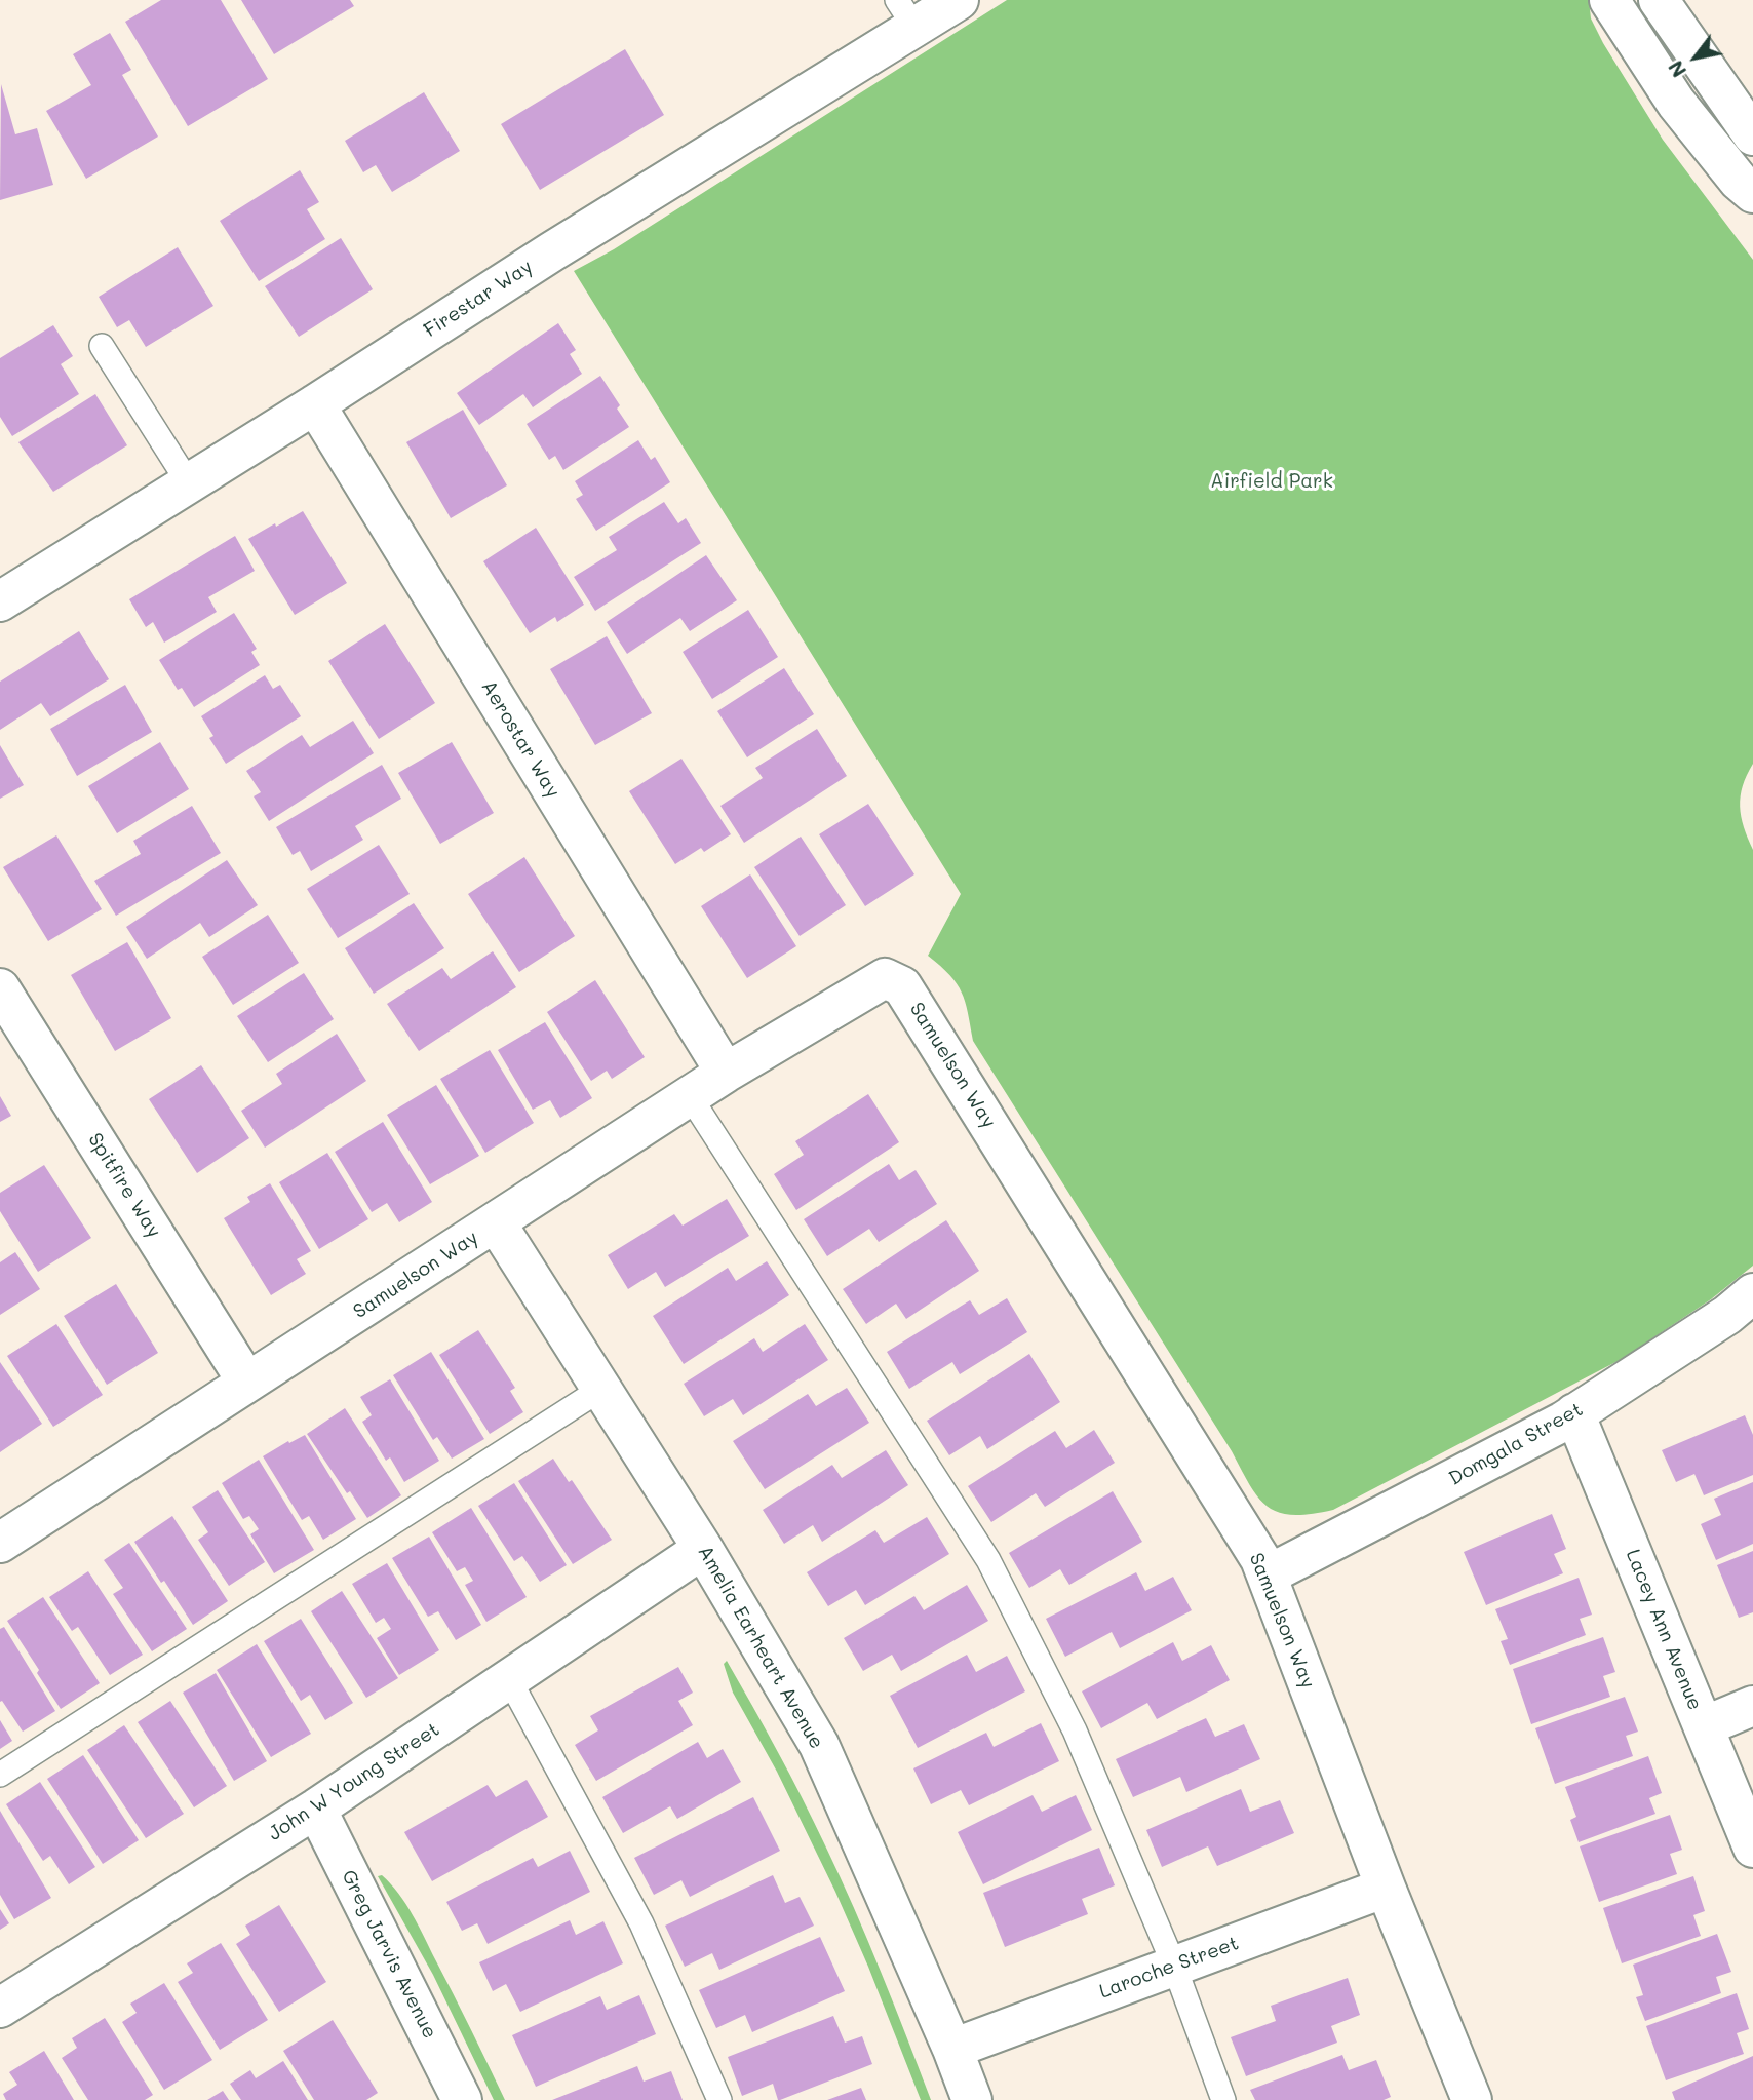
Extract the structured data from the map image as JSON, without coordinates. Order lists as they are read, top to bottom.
{
  "streets": {
    "street": [
      "Firestar Way",
      "Aerostar Way",
      "Samuelson Way",
      "Spitfire Way",
      "Domgala Street",
      "Lacey Ann Avenue",
      "Amelia Earheart Avenue",
      "John W Young Street",
      "Greg Jarvis Avenue",
      "Laroche Street"
    ]
  },
  "crossings": [
    ["Firestar Way", "Aerostar Way"],
    ["Aerostar Way", "Samuelson Way"],
    ["Samuelson Way", "Spitfire Way"],
    ["Samuelson Way", "Domgala Street"],
    ["Samuelson Way", "Amelia Earheart Avenue"],
    ["Samuelson Way", "Laroche Street"],
    ["Domgala Street", "Lacey Ann Avenue"],
    ["Amelia Earheart Avenue", "John W Young Street"],
    ["Amelia Earheart Avenue", "Laroche Street"],
    ["John W Young Street", "Greg Jarvis Avenue"]
  ],
  "parks": ["Airfield Park"],
  "north": "bottom left"
}
